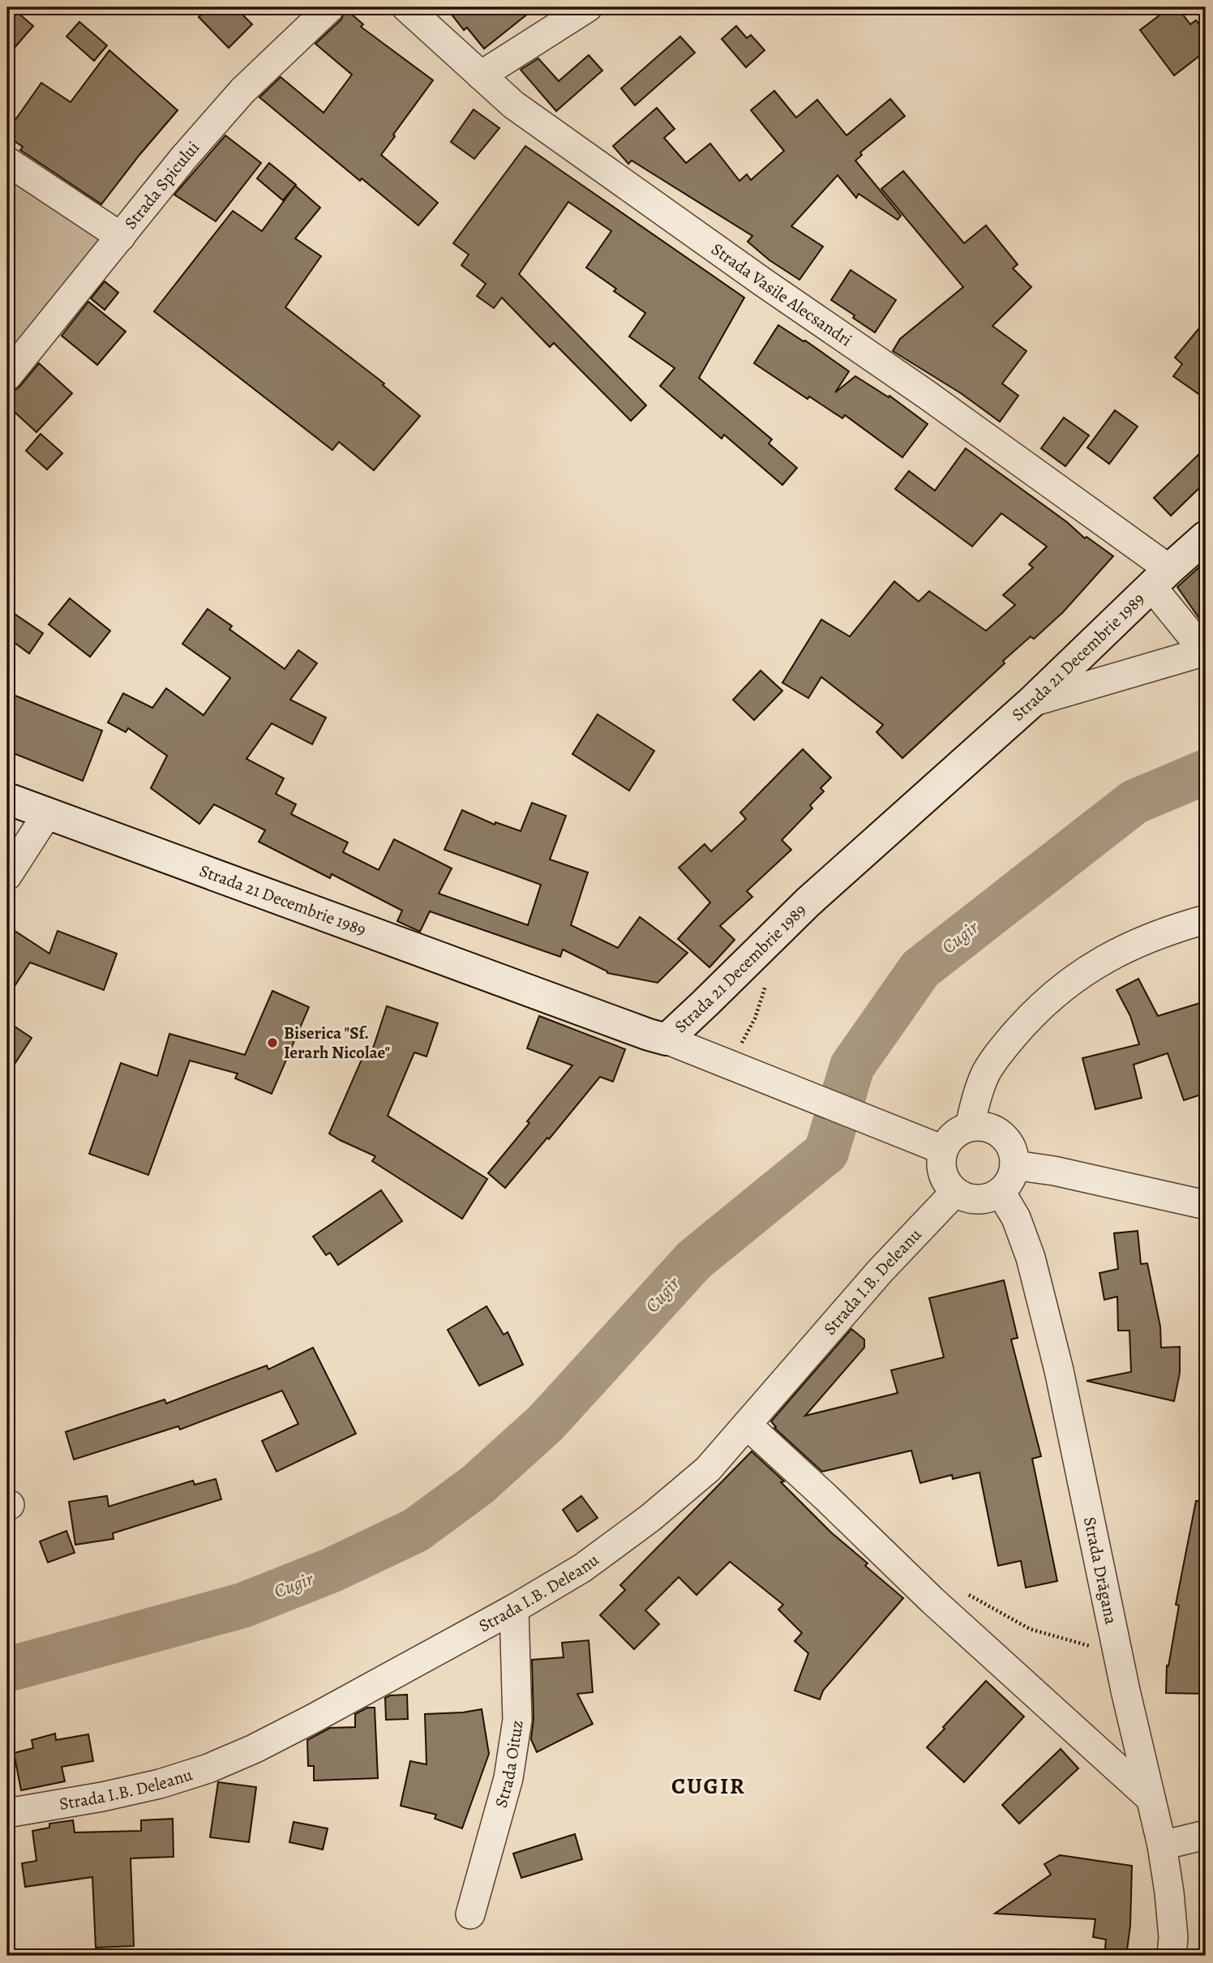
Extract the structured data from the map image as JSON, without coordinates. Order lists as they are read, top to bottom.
{
  "streets": {
    "main road": ["Strada 21 Decembrie 1989"],
    "street": [
      "Strada Spicului",
      "Strada Vasile Alecsandri",
      "Strada I.B. Deleanu",
      "Strada Drăgana",
      "Strada Oituz"
    ]
  },
  "crossings": [
    ["Strada Vasile Alecsandri", "Strada 21 Decembrie 1989"],
    ["Strada I.B. Deleanu", "Strada Drăgana"],
    ["Strada I.B. Deleanu", "Strada Oituz"]
  ],
  "districts": ["CUGIR"],
  "water": ["Cugir"],
  "places": ["Biserica \"Sf. Ierarh Nicolae\""]
}
